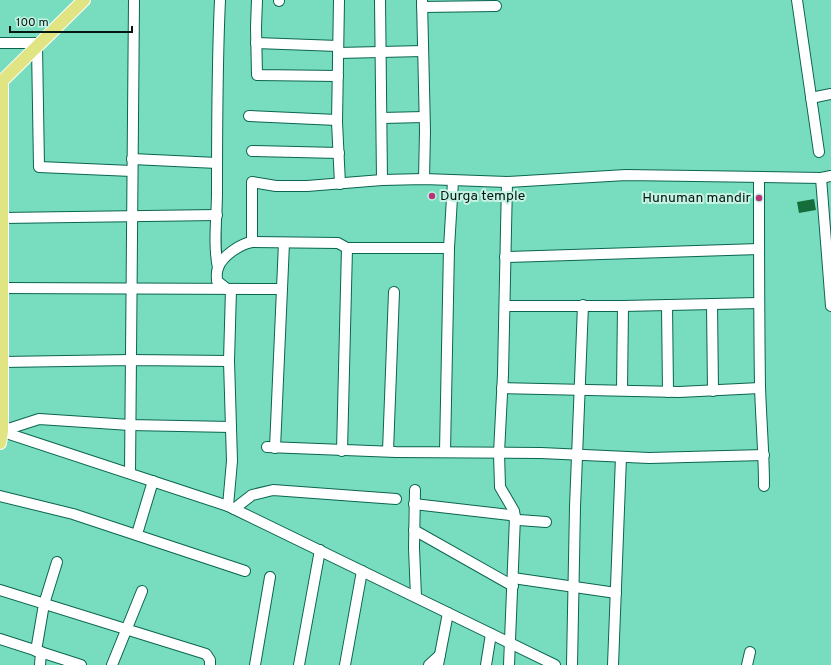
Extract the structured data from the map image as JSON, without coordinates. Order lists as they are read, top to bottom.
{
  "places": ["Durga temple", "Hunuman mandir"],
  "scale_bar": "100 m"
}
